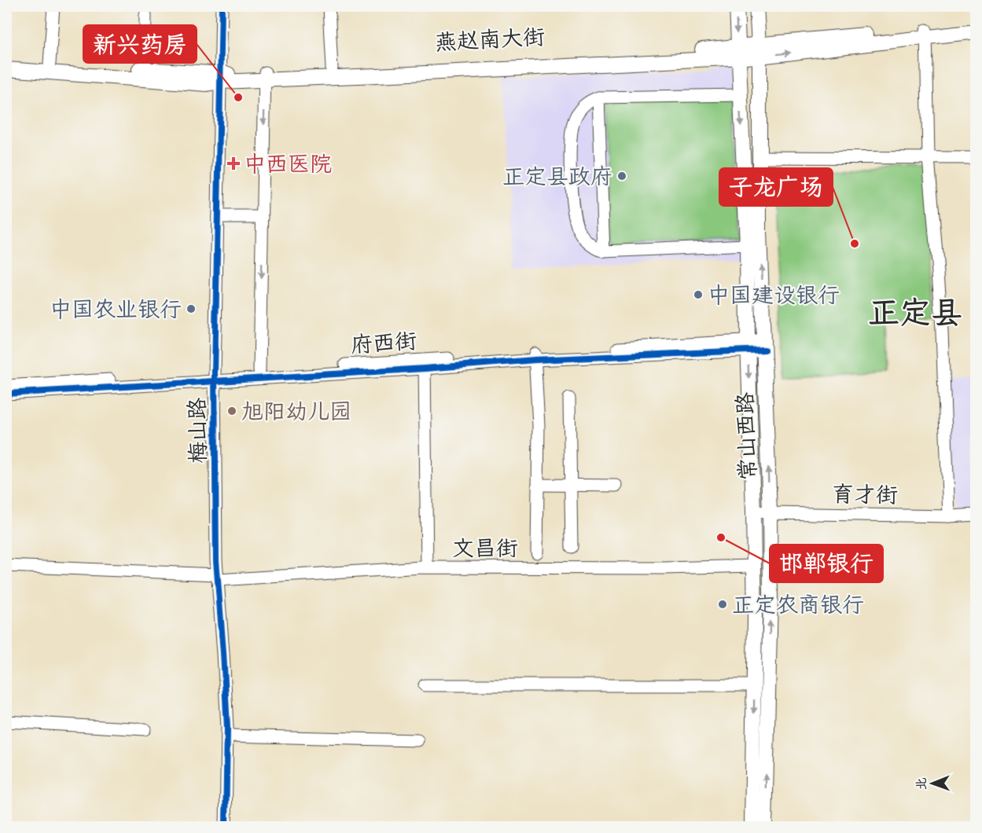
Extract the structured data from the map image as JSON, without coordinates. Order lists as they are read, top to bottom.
{
  "streets": {
    "main road": ["燕赵南大街", "常山西路"],
    "street": [
      "府西街",
      "梅山路",
      "育才街",
      "文昌街"
    ]
  },
  "crossings": [
    ["燕赵南大街", "梅山路"],
    ["燕赵南大街", "常山西路"],
    ["府西街", "梅山路"],
    ["府西街", "常山西路"],
    ["梅山路", "文昌街"],
    ["常山西路", "育才街"],
    ["常山西路", "文昌街"]
  ],
  "districts": ["正定县"],
  "places": {
    "other": [
      "新兴药房",
      "正定县政府",
      "子龙广场",
      "中国建设银行",
      "中国农业银行",
      "旭阳幼儿园",
      "邯郸银行",
      "正定农商银行"
    ],
    "health": ["中西医院"]
  },
  "north": "left"
}
